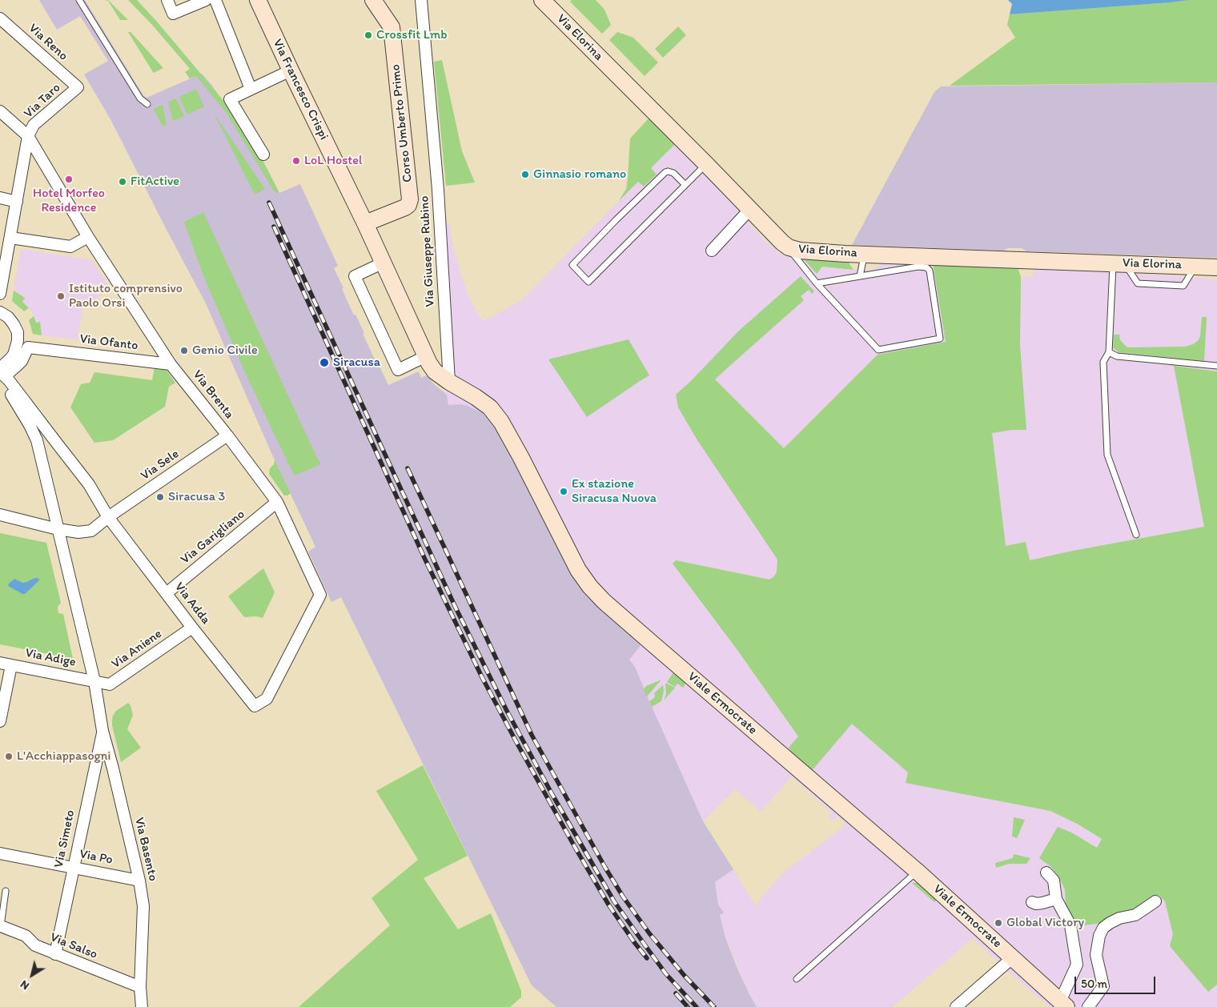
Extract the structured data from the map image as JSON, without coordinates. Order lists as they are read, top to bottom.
{
  "streets": {
    "main road": [
      "Via Elorina",
      "Via Francesco Crispi",
      "Corso Umberto Primo",
      "Viale Ermocrate"
    ],
    "street": [
      "Via Reno",
      "Via Taro",
      "Via Giuseppe Rubino",
      "Via Ofanto",
      "Via Brenta",
      "Via Sele",
      "Via Garigliano",
      "Via Adda",
      "Via Aniene",
      "Via Adige",
      "Via Simeto",
      "Via Basento",
      "Via Po",
      "Via Salso"
    ]
  },
  "crossings": [
    ["Via Reno", "Via Taro"],
    ["Via Francesco Crispi", "Corso Umberto Primo"],
    ["Via Francesco Crispi", "Viale Ermocrate"],
    ["Via Taro", "Via Brenta"],
    ["Via Giuseppe Rubino", "Viale Ermocrate"],
    ["Via Ofanto", "Via Brenta"],
    ["Via Ofanto", "Via Adda"],
    ["Via Brenta", "Via Sele"],
    ["Via Brenta", "Via Garigliano"],
    ["Via Brenta", "Via Adda"],
    ["Via Sele", "Via Adda"],
    ["Via Garigliano", "Via Adda"],
    ["Via Adda", "Via Aniene"],
    ["Via Aniene", "Via Adige"],
    ["Via Aniene", "Via Basento"],
    ["Via Adige", "Via Basento"],
    ["Via Simeto", "Via Basento"],
    ["Via Simeto", "Via Po"],
    ["Via Simeto", "Via Salso"],
    ["Via Basento", "Via Po"],
    ["Via Basento", "Via Salso"]
  ],
  "places": [
    "Crossfit Lmb",
    "LoL Hostel",
    "Ginnasio romano",
    "Hotel Morfeo Residence",
    "FitActive",
    "Istituto comprensivo Paolo Orsi",
    "Genio Civile",
    "Siracusa",
    "Ex stazione Siracusa Nuova",
    "Siracusa 3",
    "L'Acchiappasogni",
    "Global Victory"
  ],
  "scale_bar": "50 m",
  "north": "bottom left"
}
